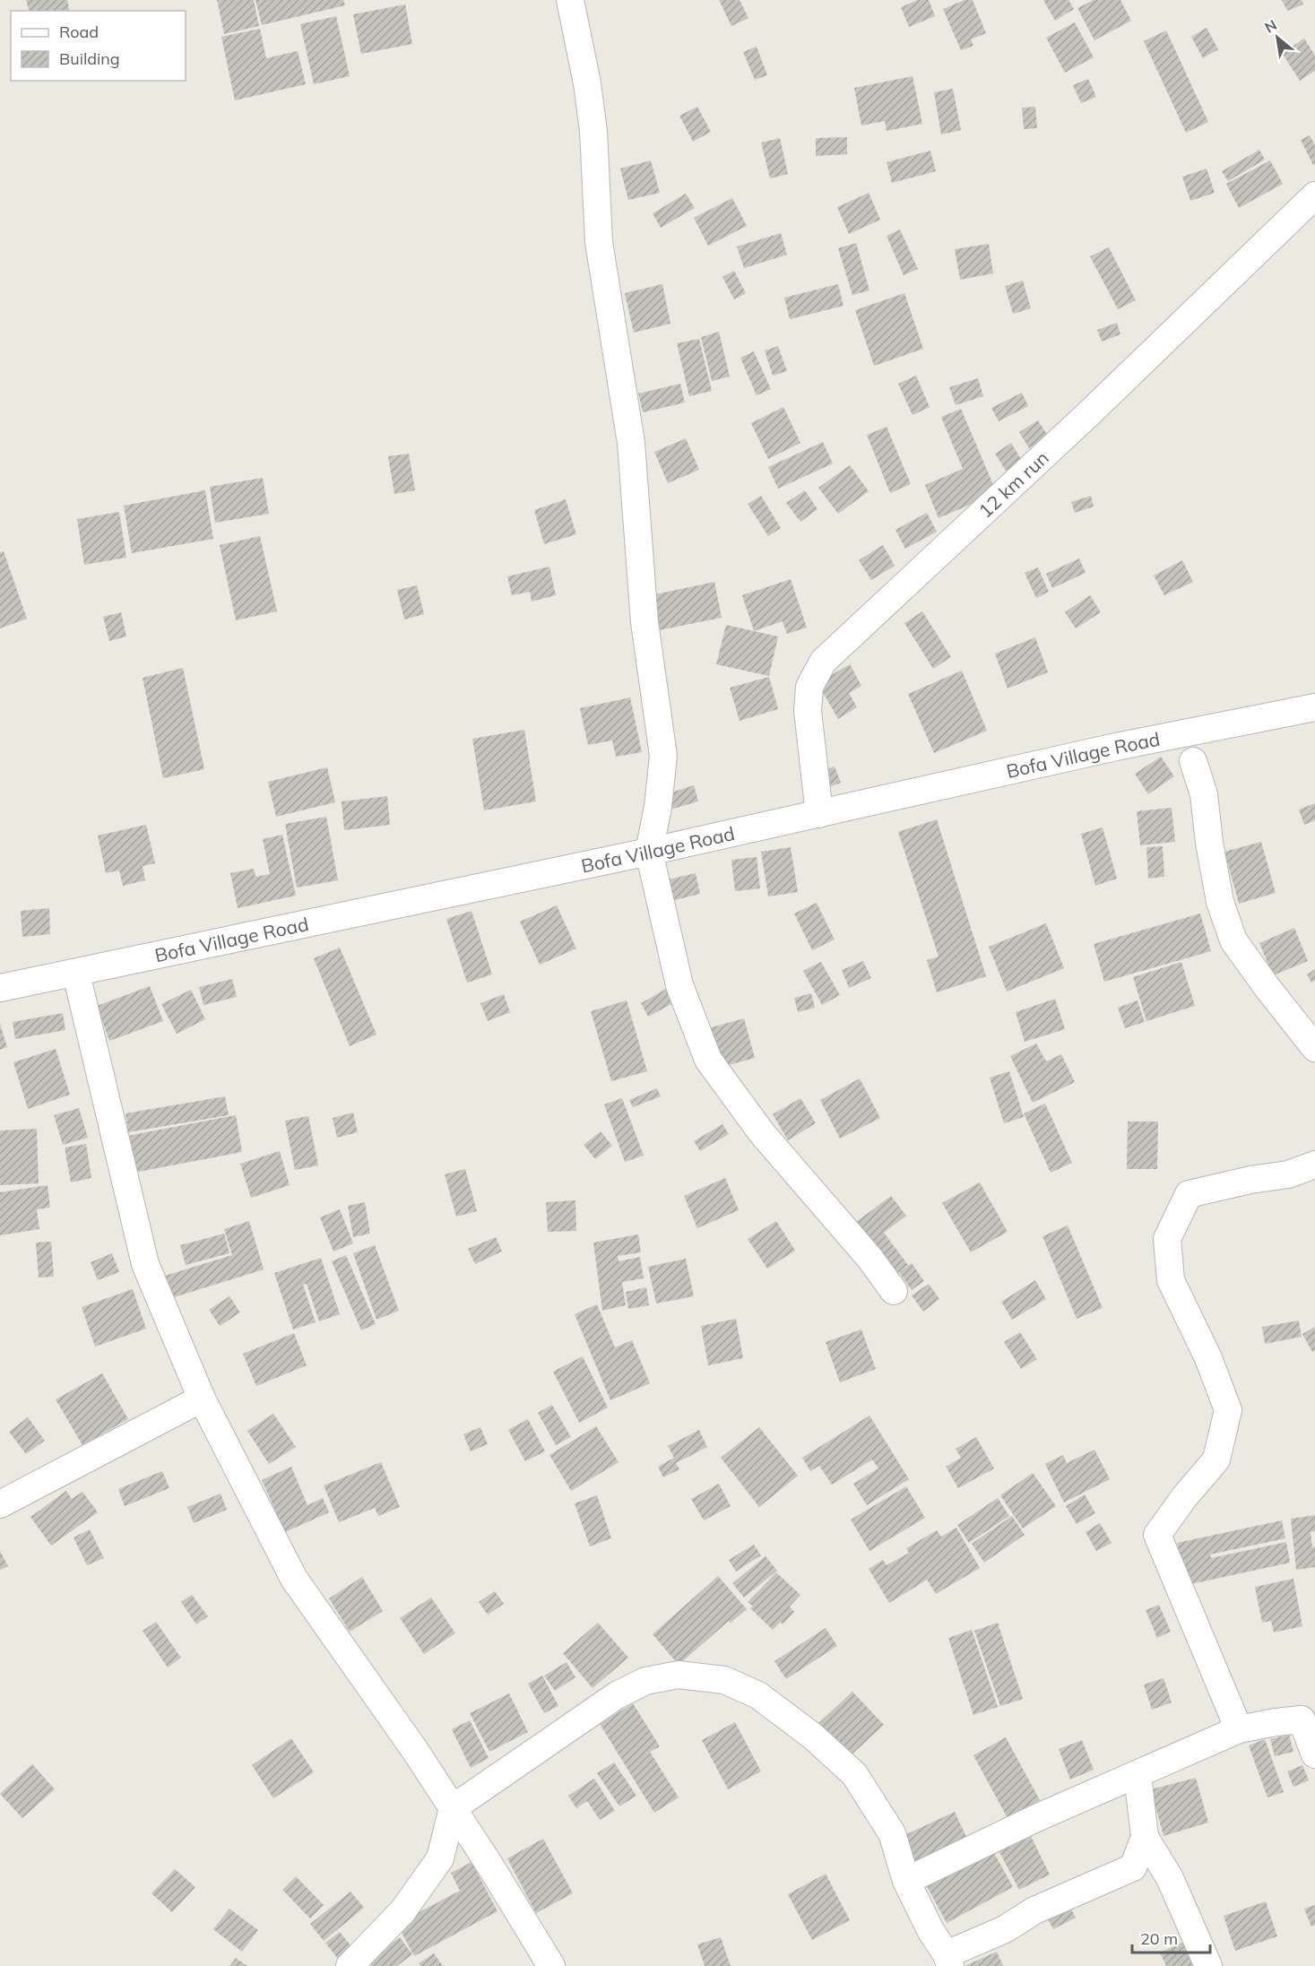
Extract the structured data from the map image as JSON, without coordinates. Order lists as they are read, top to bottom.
{
  "streets": {
    "street": ["12 km run", "Bofa Village Road"]
  },
  "crossings": [
    ["12 km run", "Bofa Village Road"]
  ],
  "legend": ["Road", "Building"],
  "scale_bar": "20 m",
  "north": "top left"
}
